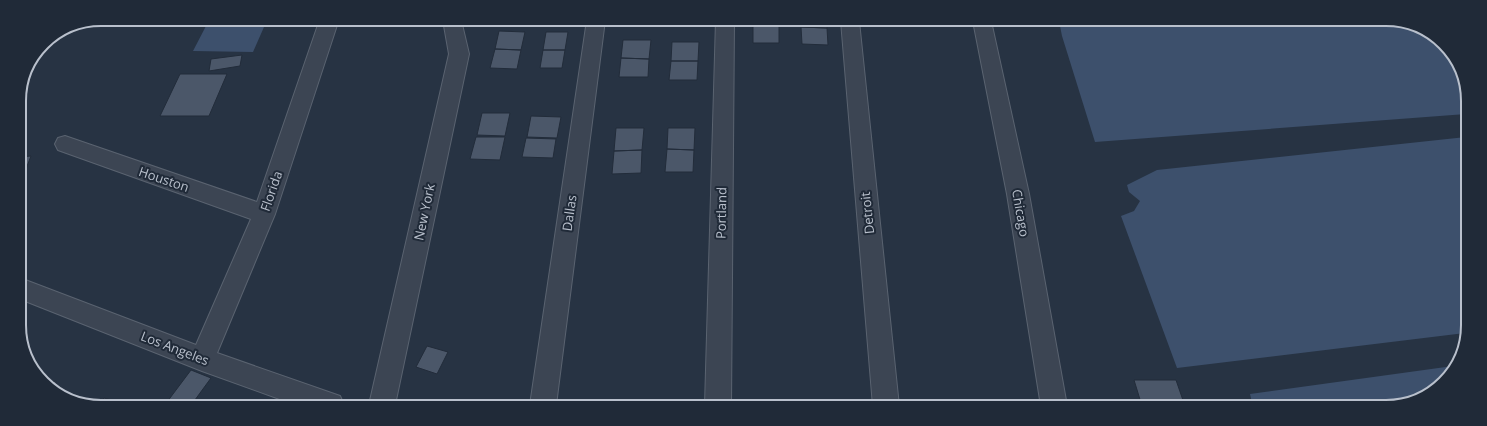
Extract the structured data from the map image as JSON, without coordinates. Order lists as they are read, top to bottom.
{
  "streets": {
    "street": [
      "Houston",
      "Florida",
      "New York",
      "Dallas",
      "Portland",
      "Detroit",
      "Chicago",
      "Los Angeles"
    ]
  },
  "crossings": [
    ["Houston", "Florida"],
    ["Florida", "Los Angeles"]
  ]
}
